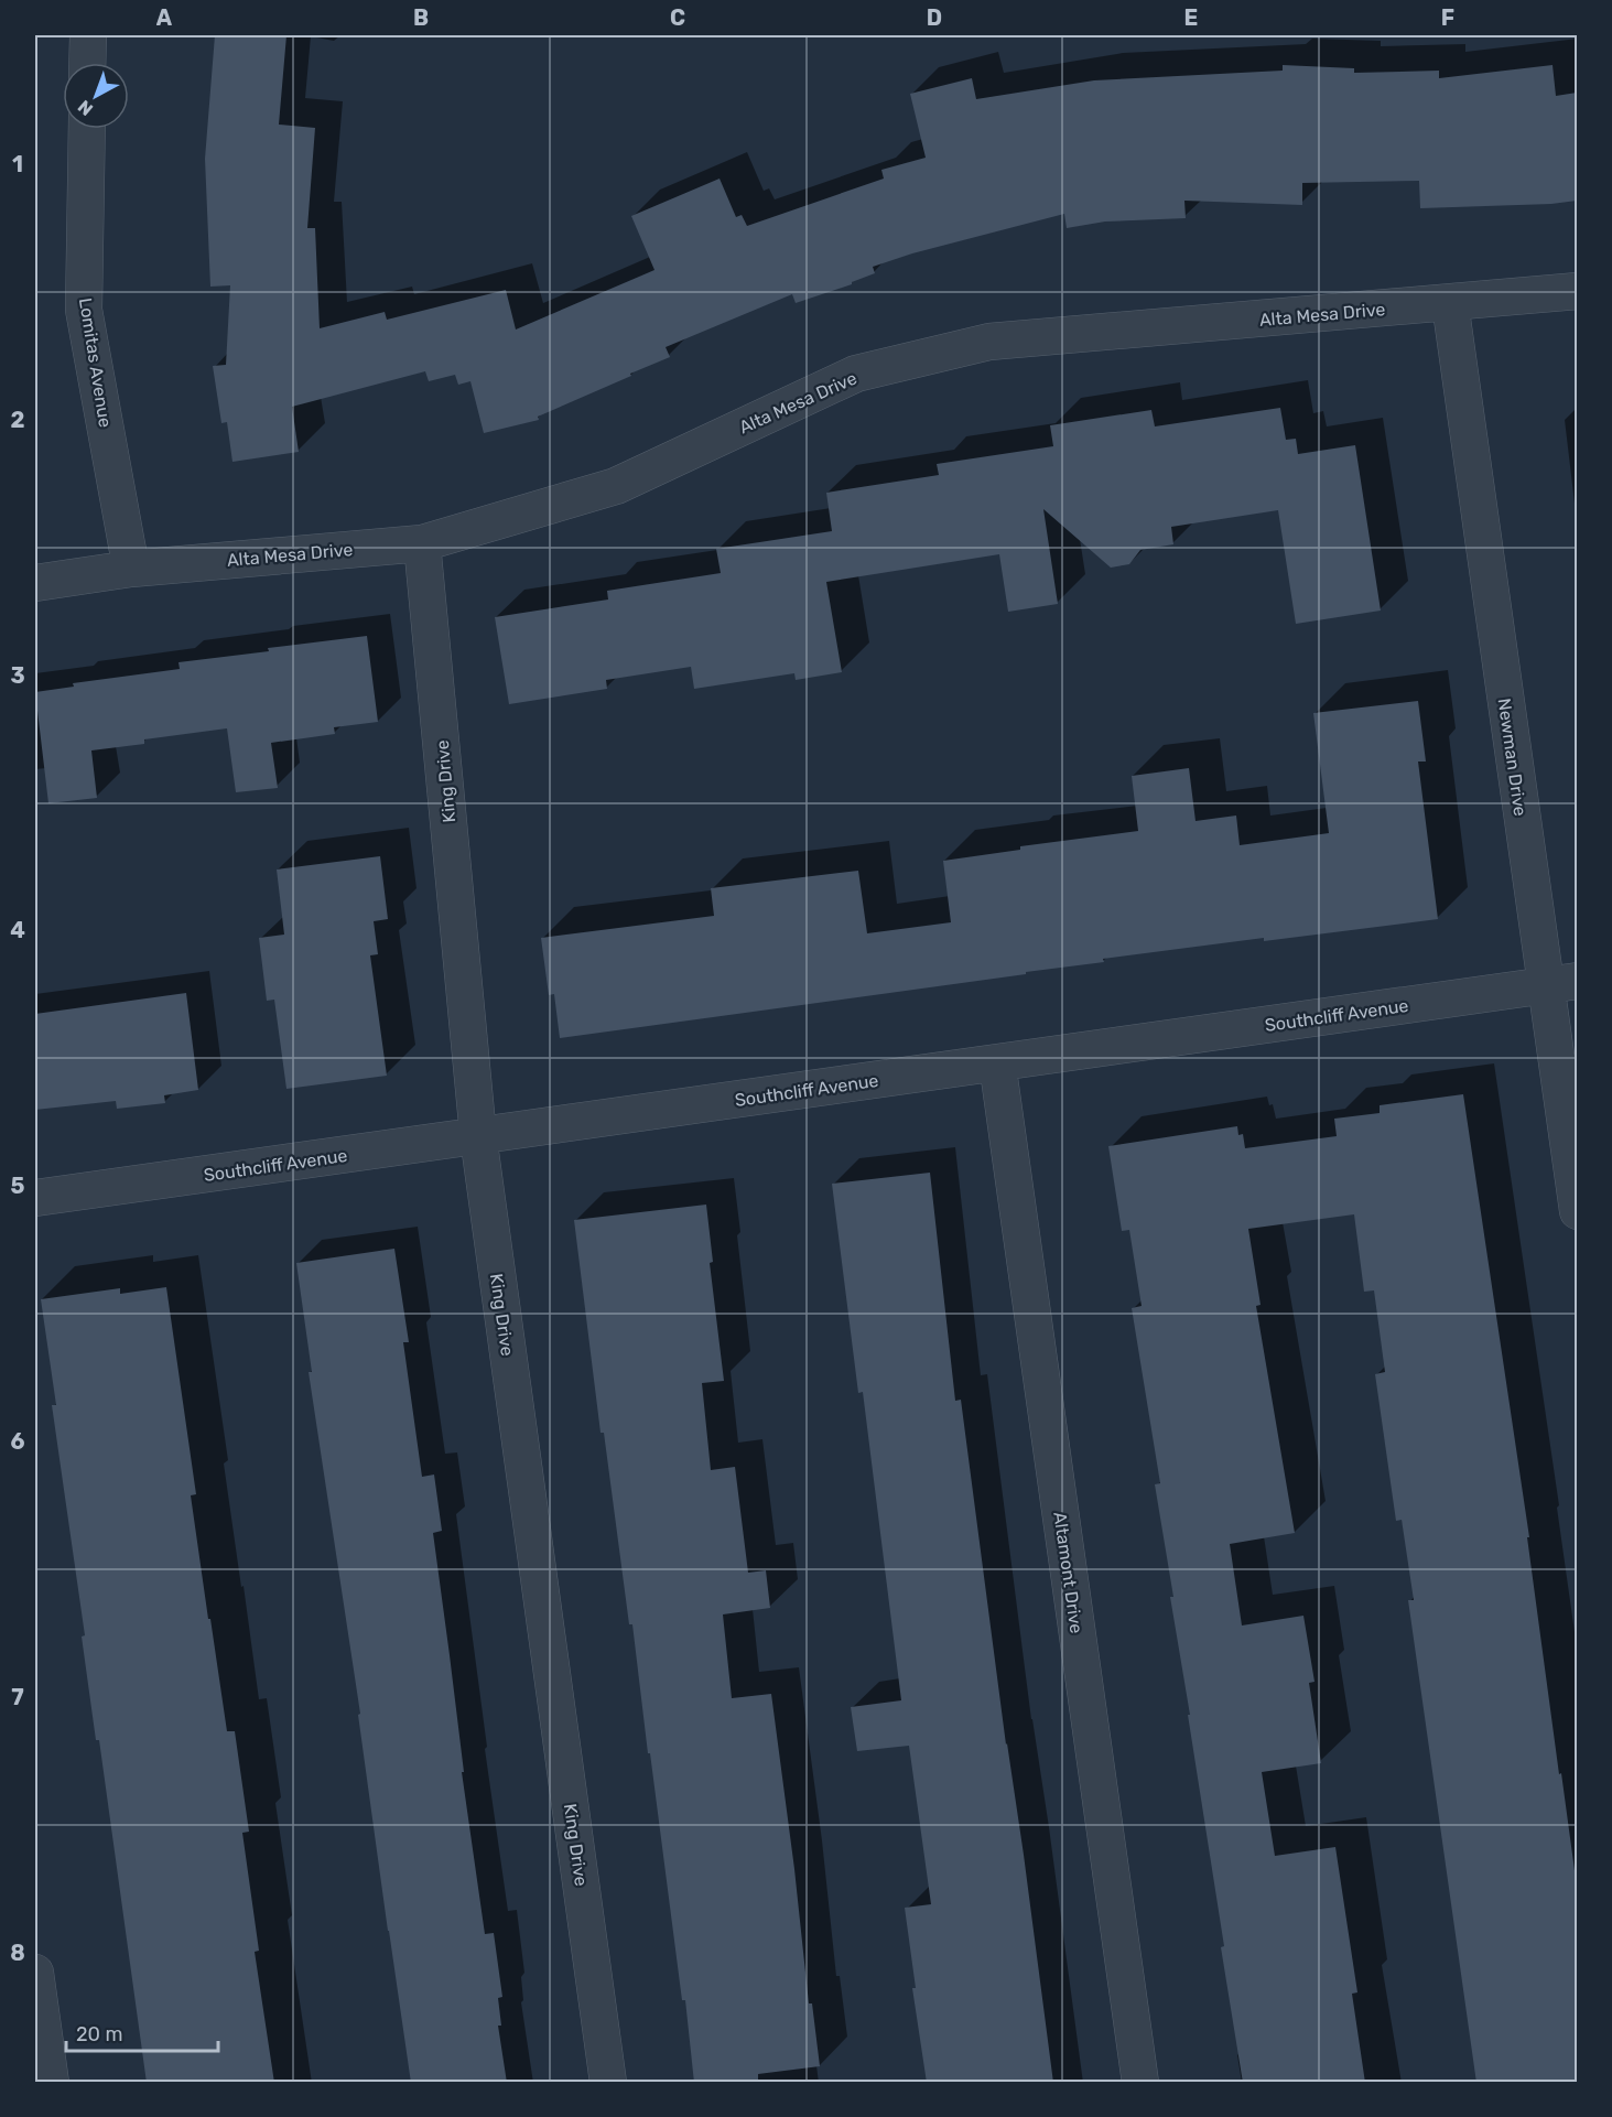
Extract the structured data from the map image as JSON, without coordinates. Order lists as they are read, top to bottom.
{
  "streets": {
    "street": [
      "Alta Mesa Drive",
      "Lomitas Avenue",
      "Newman Drive",
      "King Drive",
      "Southcliff Avenue",
      "Altamont Drive"
    ]
  },
  "crossings": [
    ["Alta Mesa Drive", "Lomitas Avenue"],
    ["Alta Mesa Drive", "Newman Drive"],
    ["Alta Mesa Drive", "King Drive"],
    ["Newman Drive", "Southcliff Avenue"],
    ["King Drive", "Southcliff Avenue"],
    ["Southcliff Avenue", "Altamont Drive"]
  ],
  "scale_bar": "20 m",
  "north": "bottom left",
  "grid": {
    "columns": [
      "A",
      "B",
      "C",
      "D",
      "E",
      "F"
    ],
    "rows": [
      "1",
      "2",
      "3",
      "4",
      "5",
      "6",
      "7",
      "8"
    ]
  }
}
